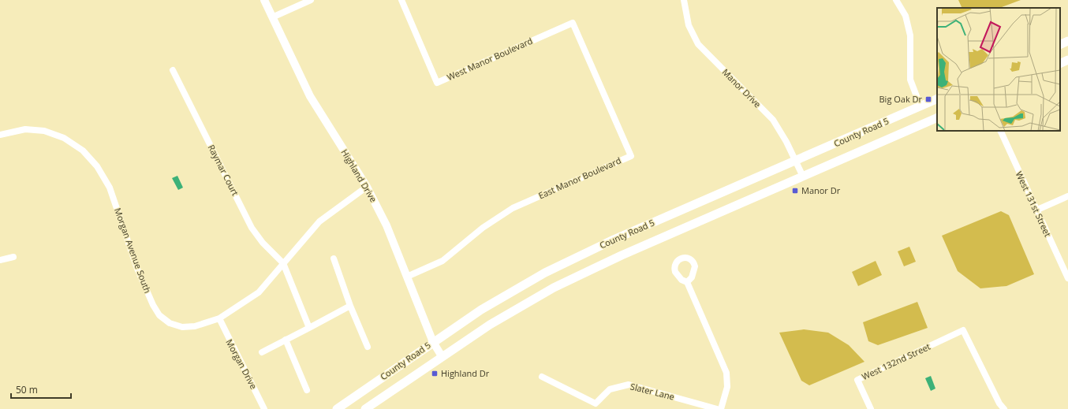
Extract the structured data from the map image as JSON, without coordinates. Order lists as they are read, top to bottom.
{
  "streets": {
    "main road": ["County Road 5"],
    "street": [
      "West Manor Boulevard",
      "Manor Drive",
      "Raymar Court",
      "Highland Drive",
      "East Manor Boulevard",
      "West 131st Street",
      "Morgan Avenue South",
      "West 132nd Street",
      "Morgan Drive",
      "Slater Lane"
    ]
  },
  "crossings": [
    ["West Manor Boulevard", "East Manor Boulevard"],
    ["Manor Drive", "County Road 5"],
    ["County Road 5", "Highland Drive"],
    ["Raymar Court", "Morgan Avenue South"],
    ["Highland Drive", "East Manor Boulevard"],
    ["Highland Drive", "Morgan Avenue South"],
    ["Morgan Avenue South", "Morgan Drive"]
  ],
  "places": {
    "transit": ["Big Oak Dr", "Manor Dr", "Highland Dr"]
  },
  "scale_bar": "50 m"
}
